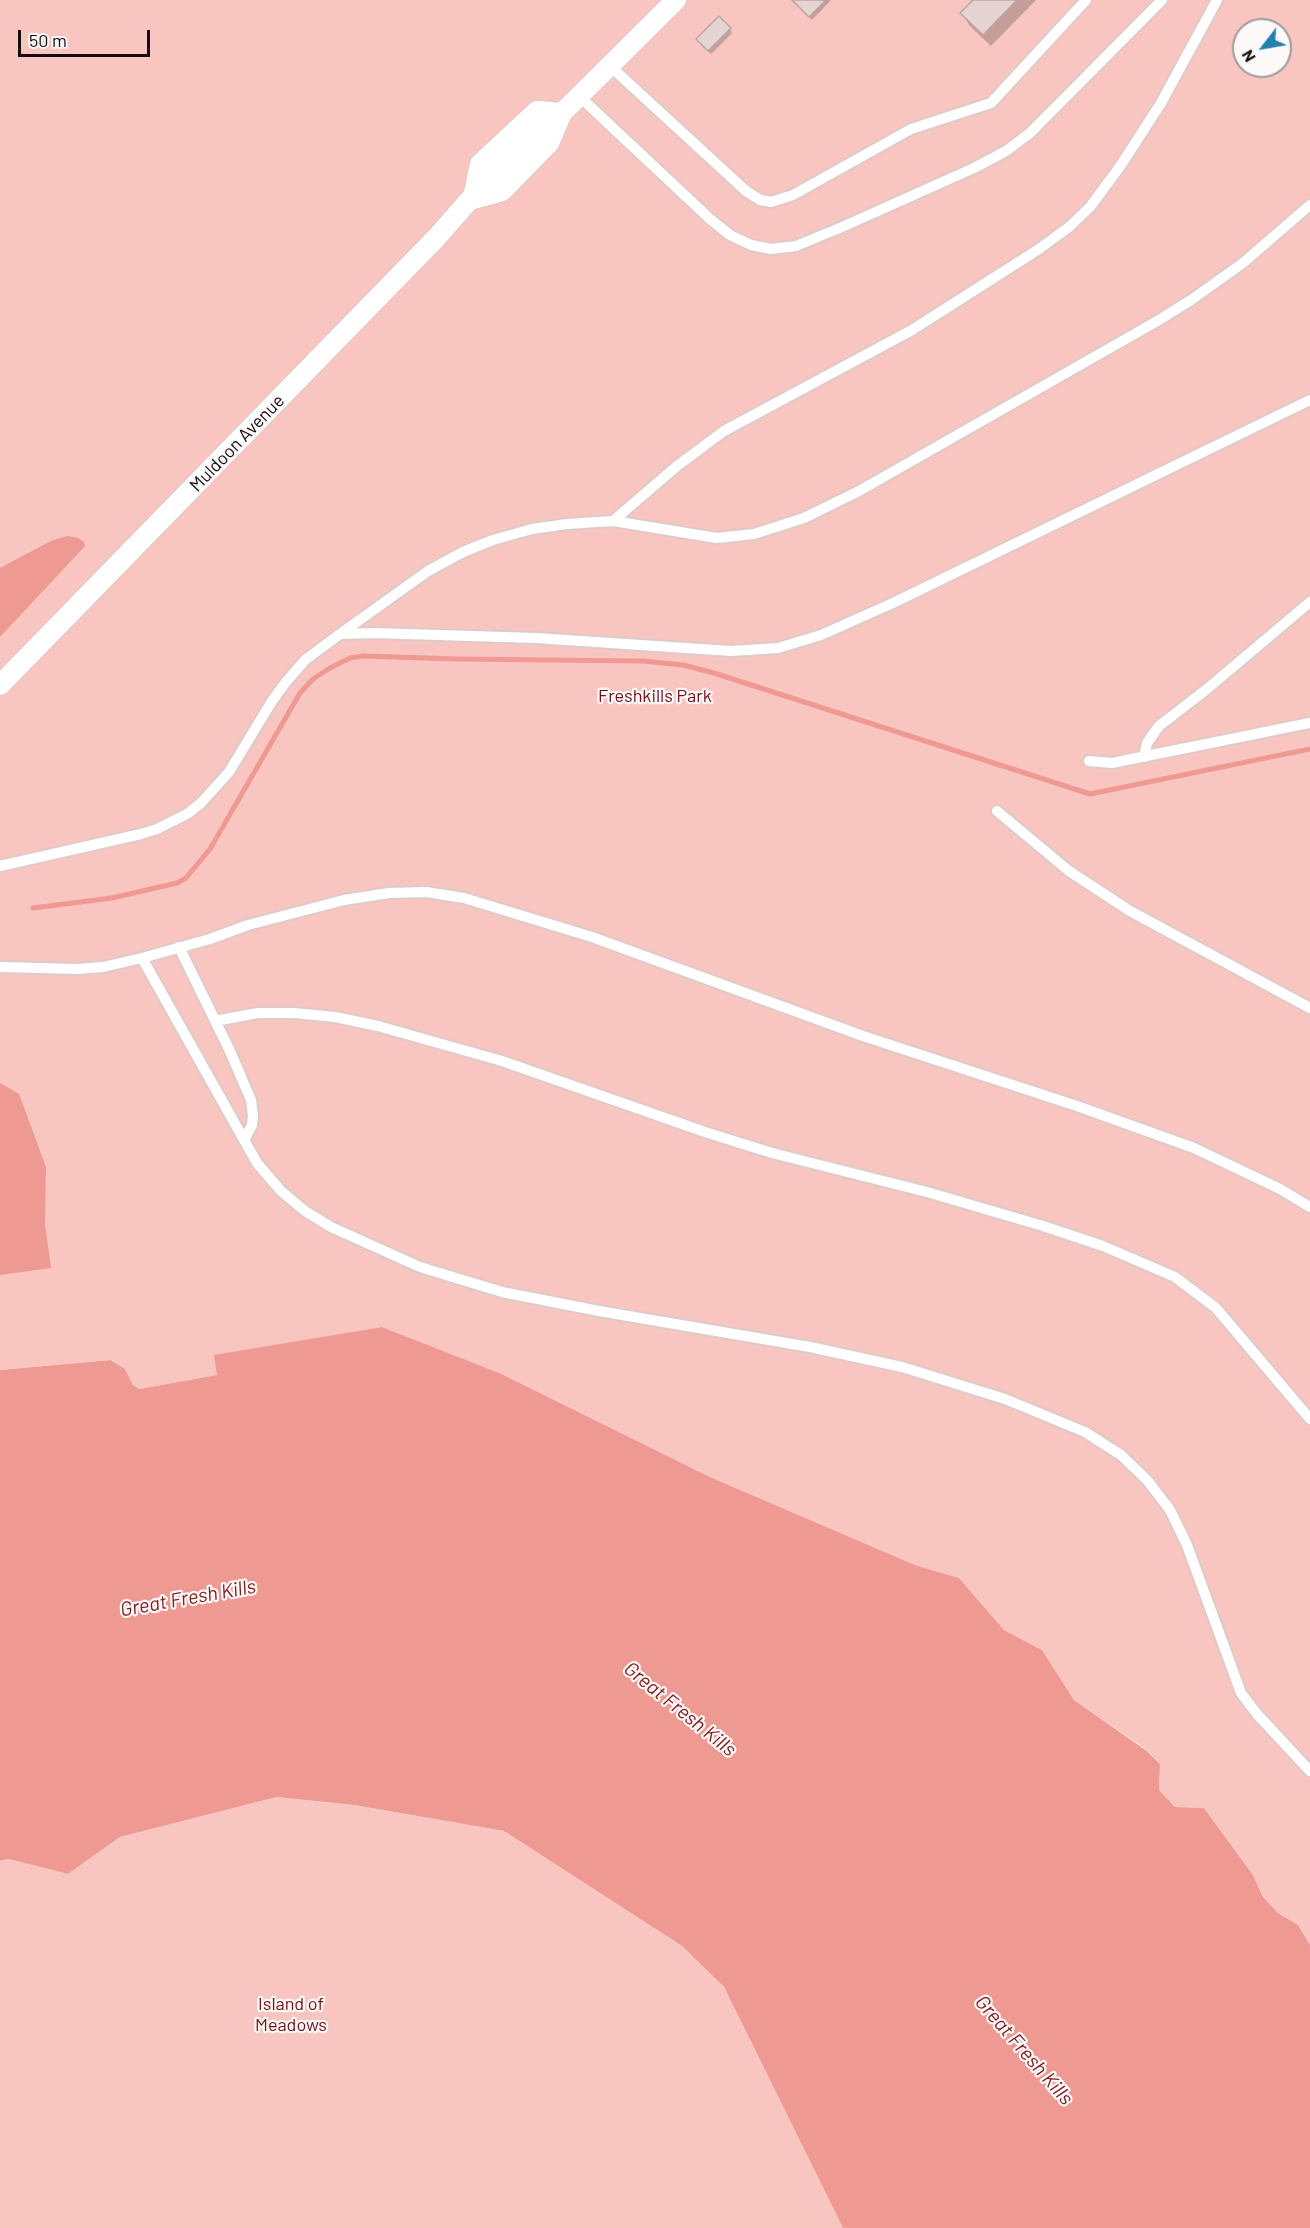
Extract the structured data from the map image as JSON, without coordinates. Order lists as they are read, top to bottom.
{
  "streets": {
    "street": ["Muldoon Avenue"]
  },
  "water": ["Great Fresh Kills"],
  "parks": ["Freshkills Park", "Island of Meadows"],
  "scale_bar": "50 m",
  "north": "bottom left"
}
